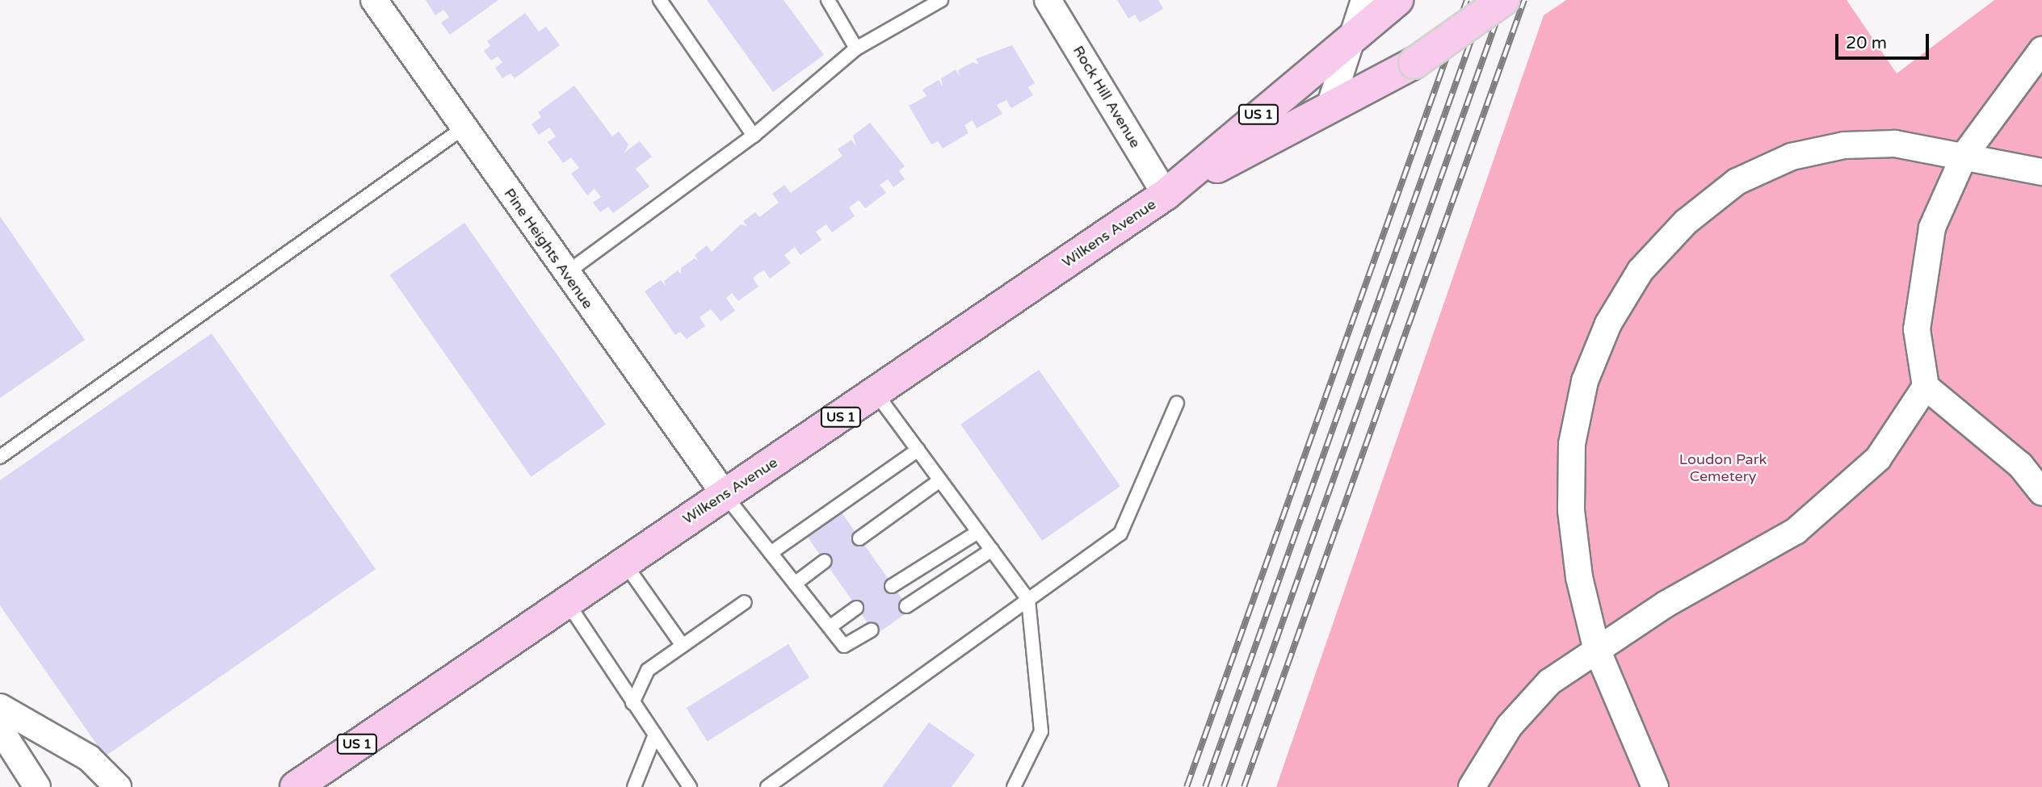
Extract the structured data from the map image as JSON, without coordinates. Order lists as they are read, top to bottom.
{
  "streets": {
    "main road": ["US 1", "Wilkens Avenue"],
    "street": ["Rock Hill Avenue", "Pine Heights Avenue"]
  },
  "crossings": [
    ["Rock Hill Avenue", "Wilkens Avenue"],
    ["Wilkens Avenue", "Pine Heights Avenue"]
  ],
  "parks": ["Loudon Park Cemetery"],
  "scale_bar": "20 m"
}
